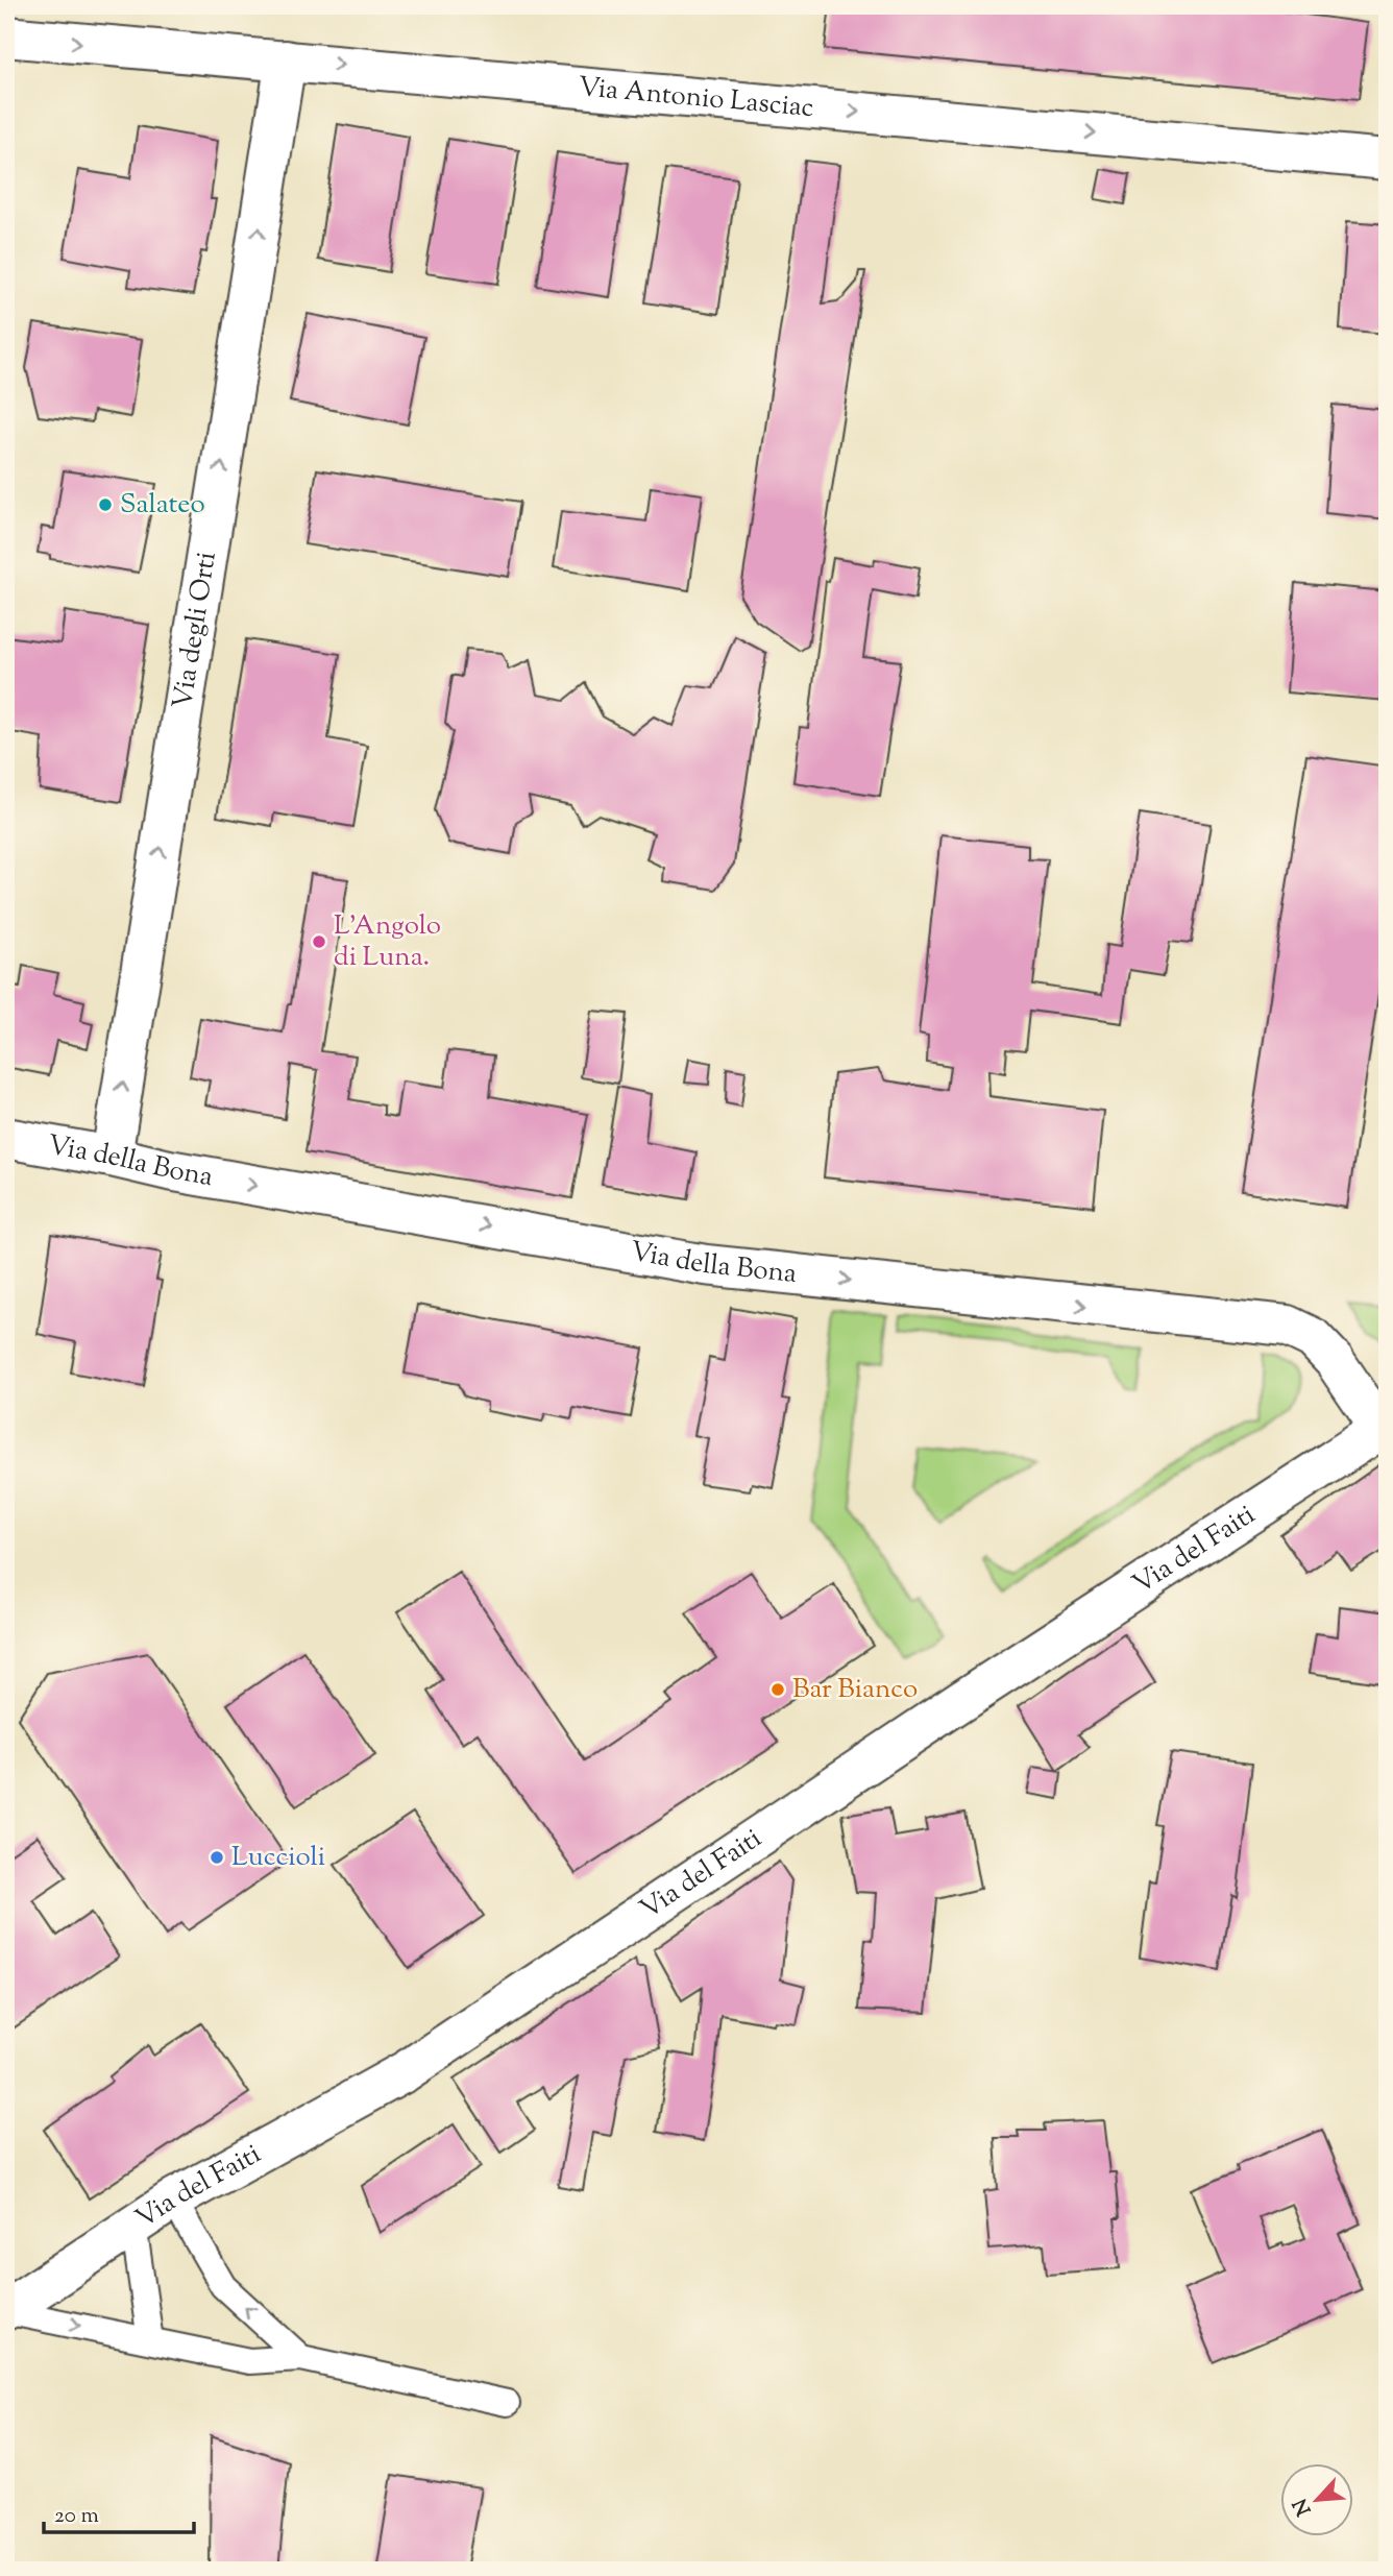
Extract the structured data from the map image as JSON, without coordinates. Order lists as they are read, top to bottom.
{
  "streets": {
    "street": [
      "Via Antonio Lasciac",
      "Via degli Orti",
      "Via della Bona",
      "Via del Faiti"
    ]
  },
  "crossings": [
    ["Via Antonio Lasciac", "Via degli Orti"],
    ["Via degli Orti", "Via della Bona"],
    ["Via della Bona", "Via del Faiti"]
  ],
  "one_way": ["Via Antonio Lasciac", "Via degli Orti", "Via della Bona"],
  "places": [
    "Salateo",
    "L'Angolo di Luna.",
    "Bar Bianco",
    "Luccioli"
  ],
  "scale_bar": "20 m",
  "north": "bottom left"
}
